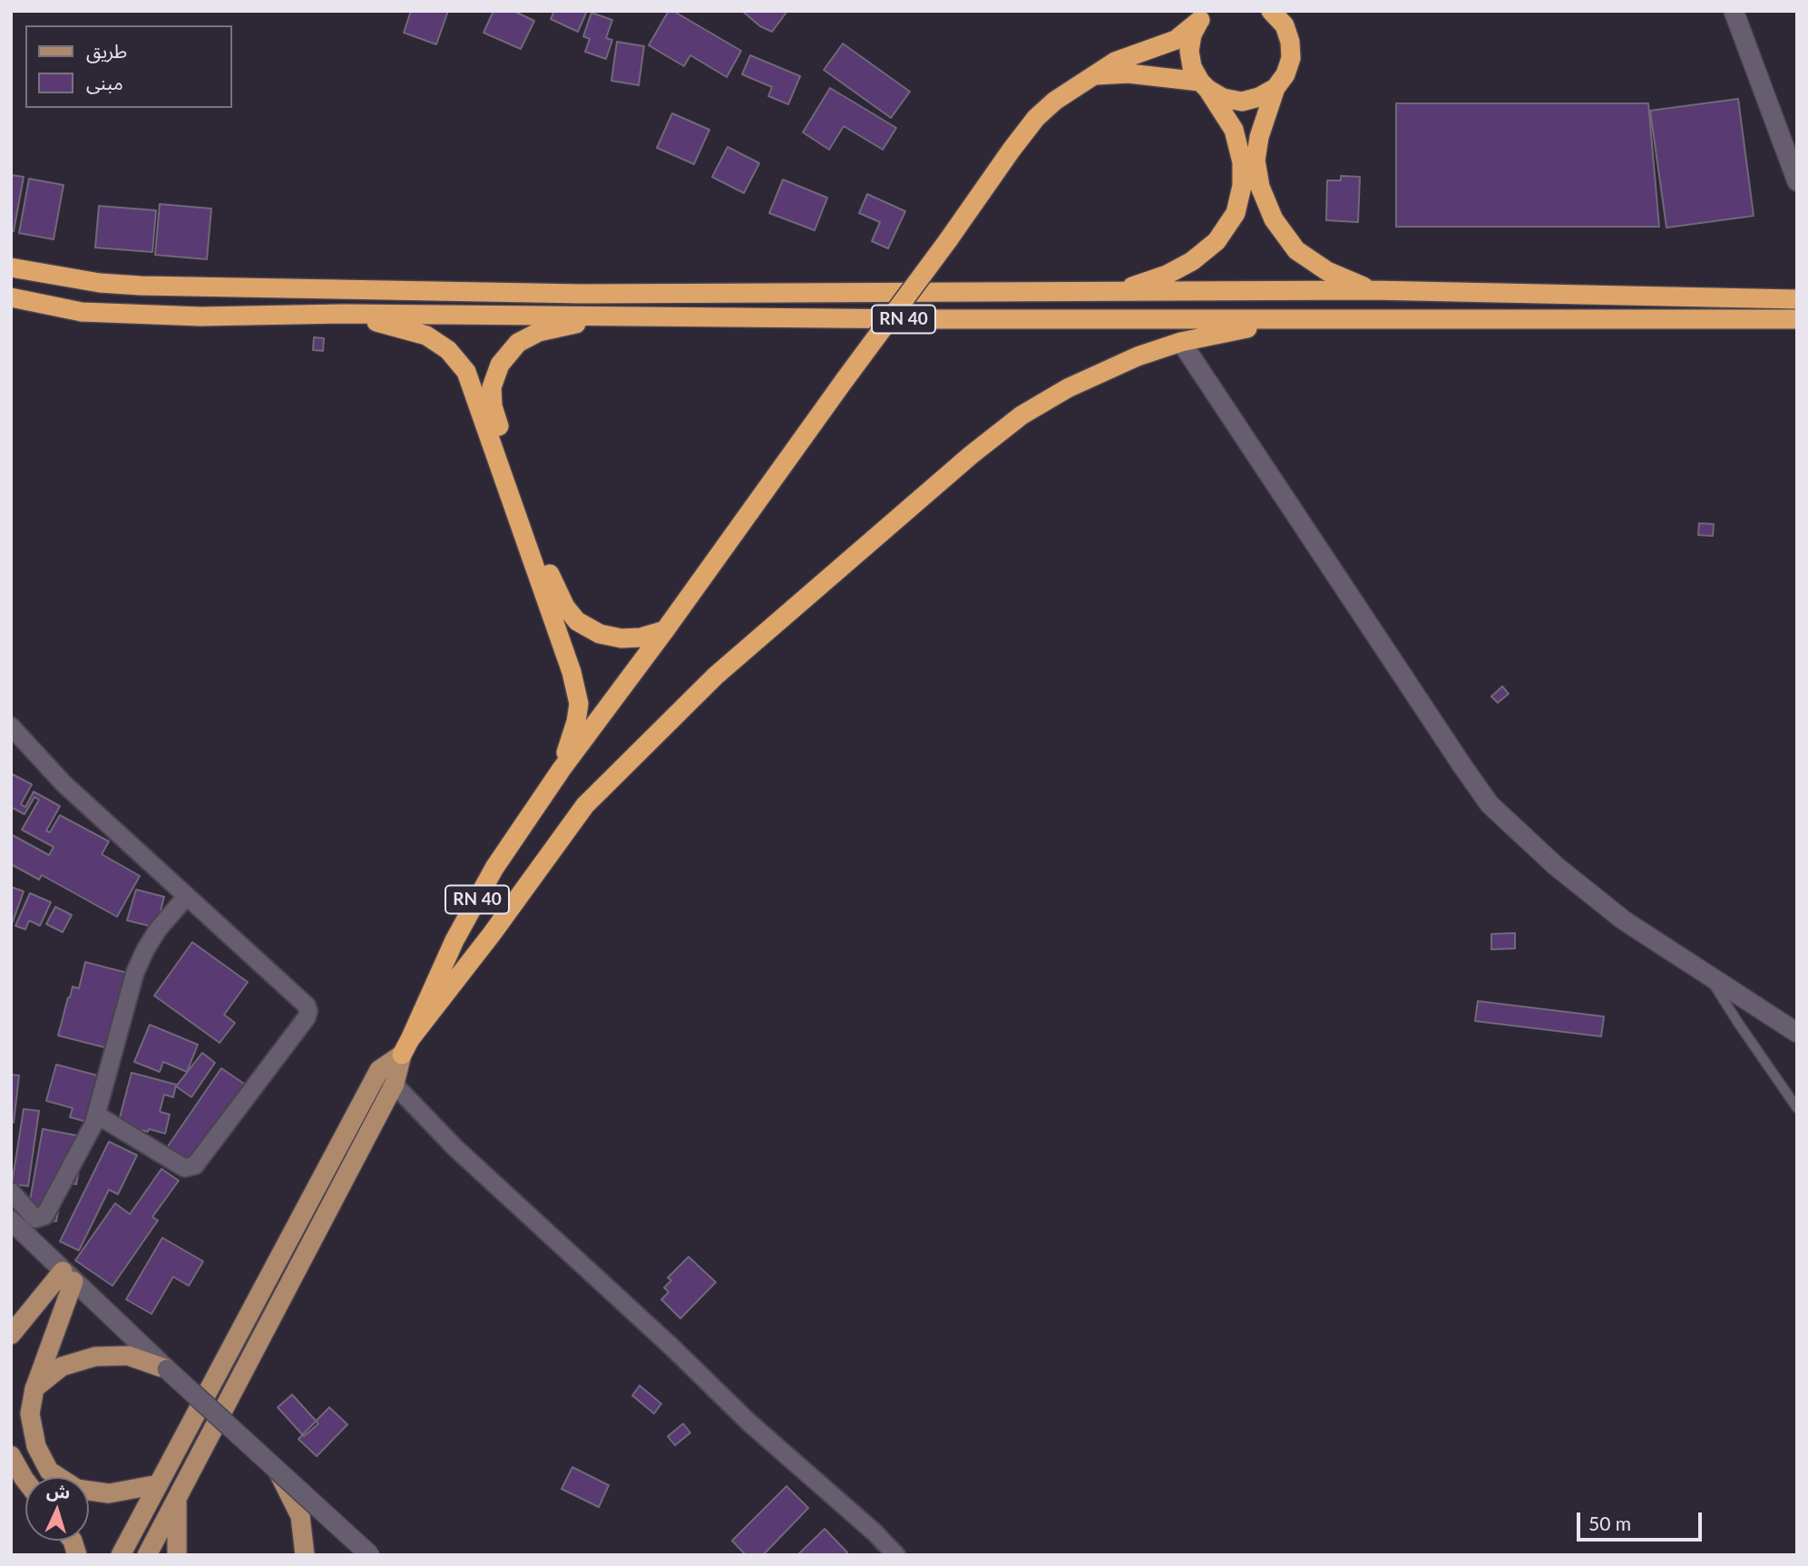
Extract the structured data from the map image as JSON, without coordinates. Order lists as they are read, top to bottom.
{
  "streets": {
    "highway": ["RN 40"]
  },
  "legend": ["طريق", "مبنى"],
  "scale_bar": "50 m",
  "north": "top"
}
